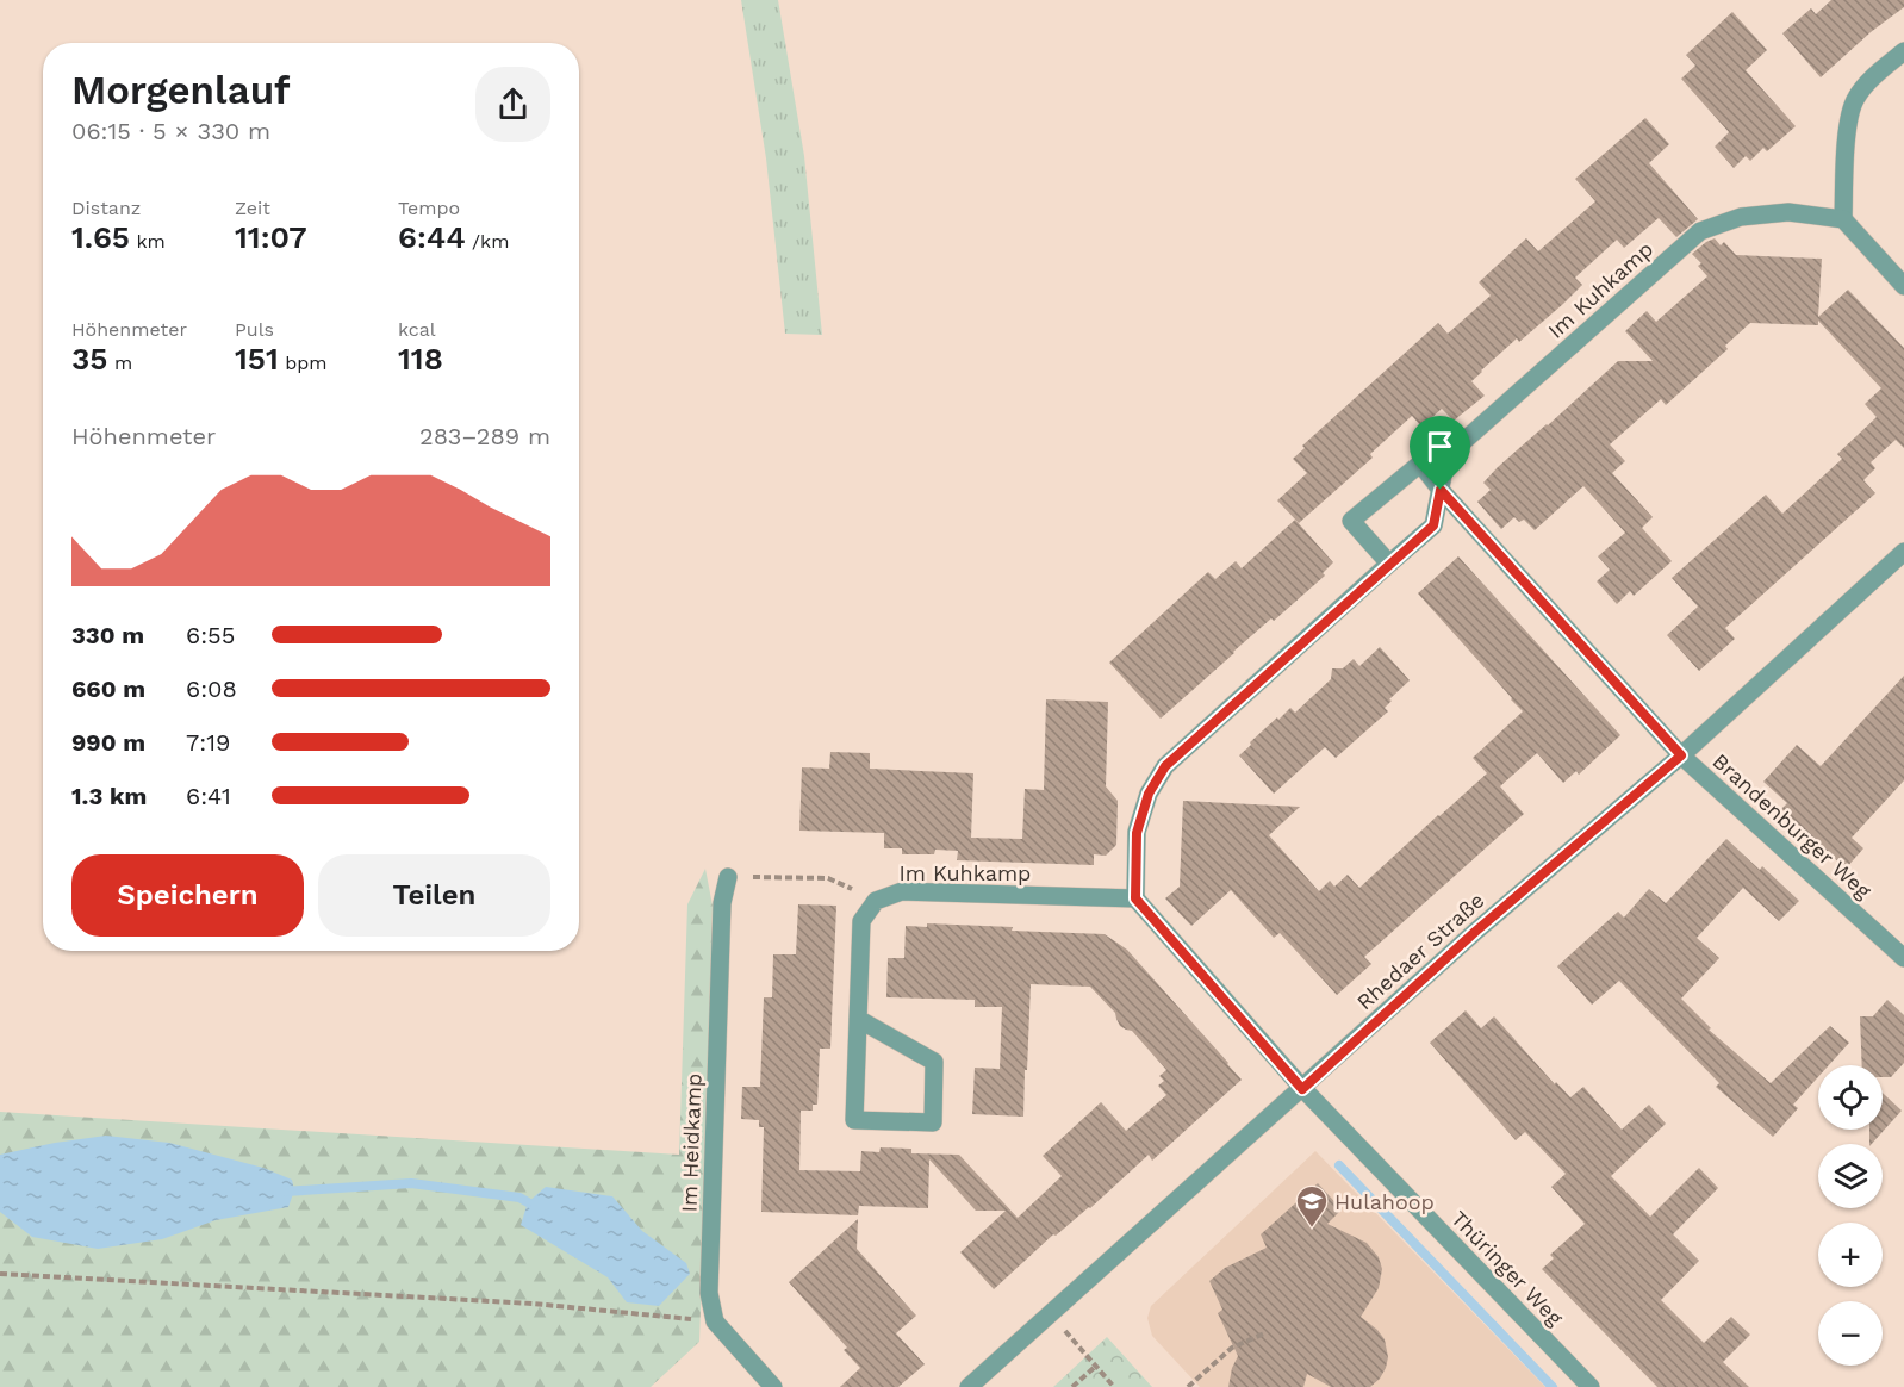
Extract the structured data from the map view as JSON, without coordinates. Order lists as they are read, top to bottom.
{
  "streets": {
    "street": [
      "Im Kuhkamp",
      "Brandenburger Weg",
      "Rhedaer Straße",
      "Im Heidkamp",
      "Thüringer Weg"
    ]
  },
  "crossings": [
    ["Brandenburger Weg", "Rhedaer Straße"],
    ["Rhedaer Straße", "Thüringer Weg"]
  ],
  "places": {
    "school or university": ["Hulahoop"]
  },
  "page": {
    "heading": ["Morgenlauf", "06:15 · 5 × 330 m"],
    "stats": [
      ["Distanz", "1.65 km"],
      ["Zeit", "11:07"],
      ["Tempo", "6:44 /km"],
      ["Höhenmeter", "35 m"],
      ["Puls", "151 bpm"],
      ["kcal", "118"]
    ],
    "chart": ["Höhenmeter", "283–289 m"],
    "list": [
      {
        "name": "330 m",
        "note": "6:55"
      },
      {
        "name": "660 m",
        "note": "6:08"
      },
      {
        "name": "990 m",
        "note": "7:19"
      },
      {
        "name": "1.3 km",
        "note": "6:41"
      }
    ],
    "buttons": ["Speichern", "Teilen"],
    "map_buttons": ["+", "−"]
  }
}
